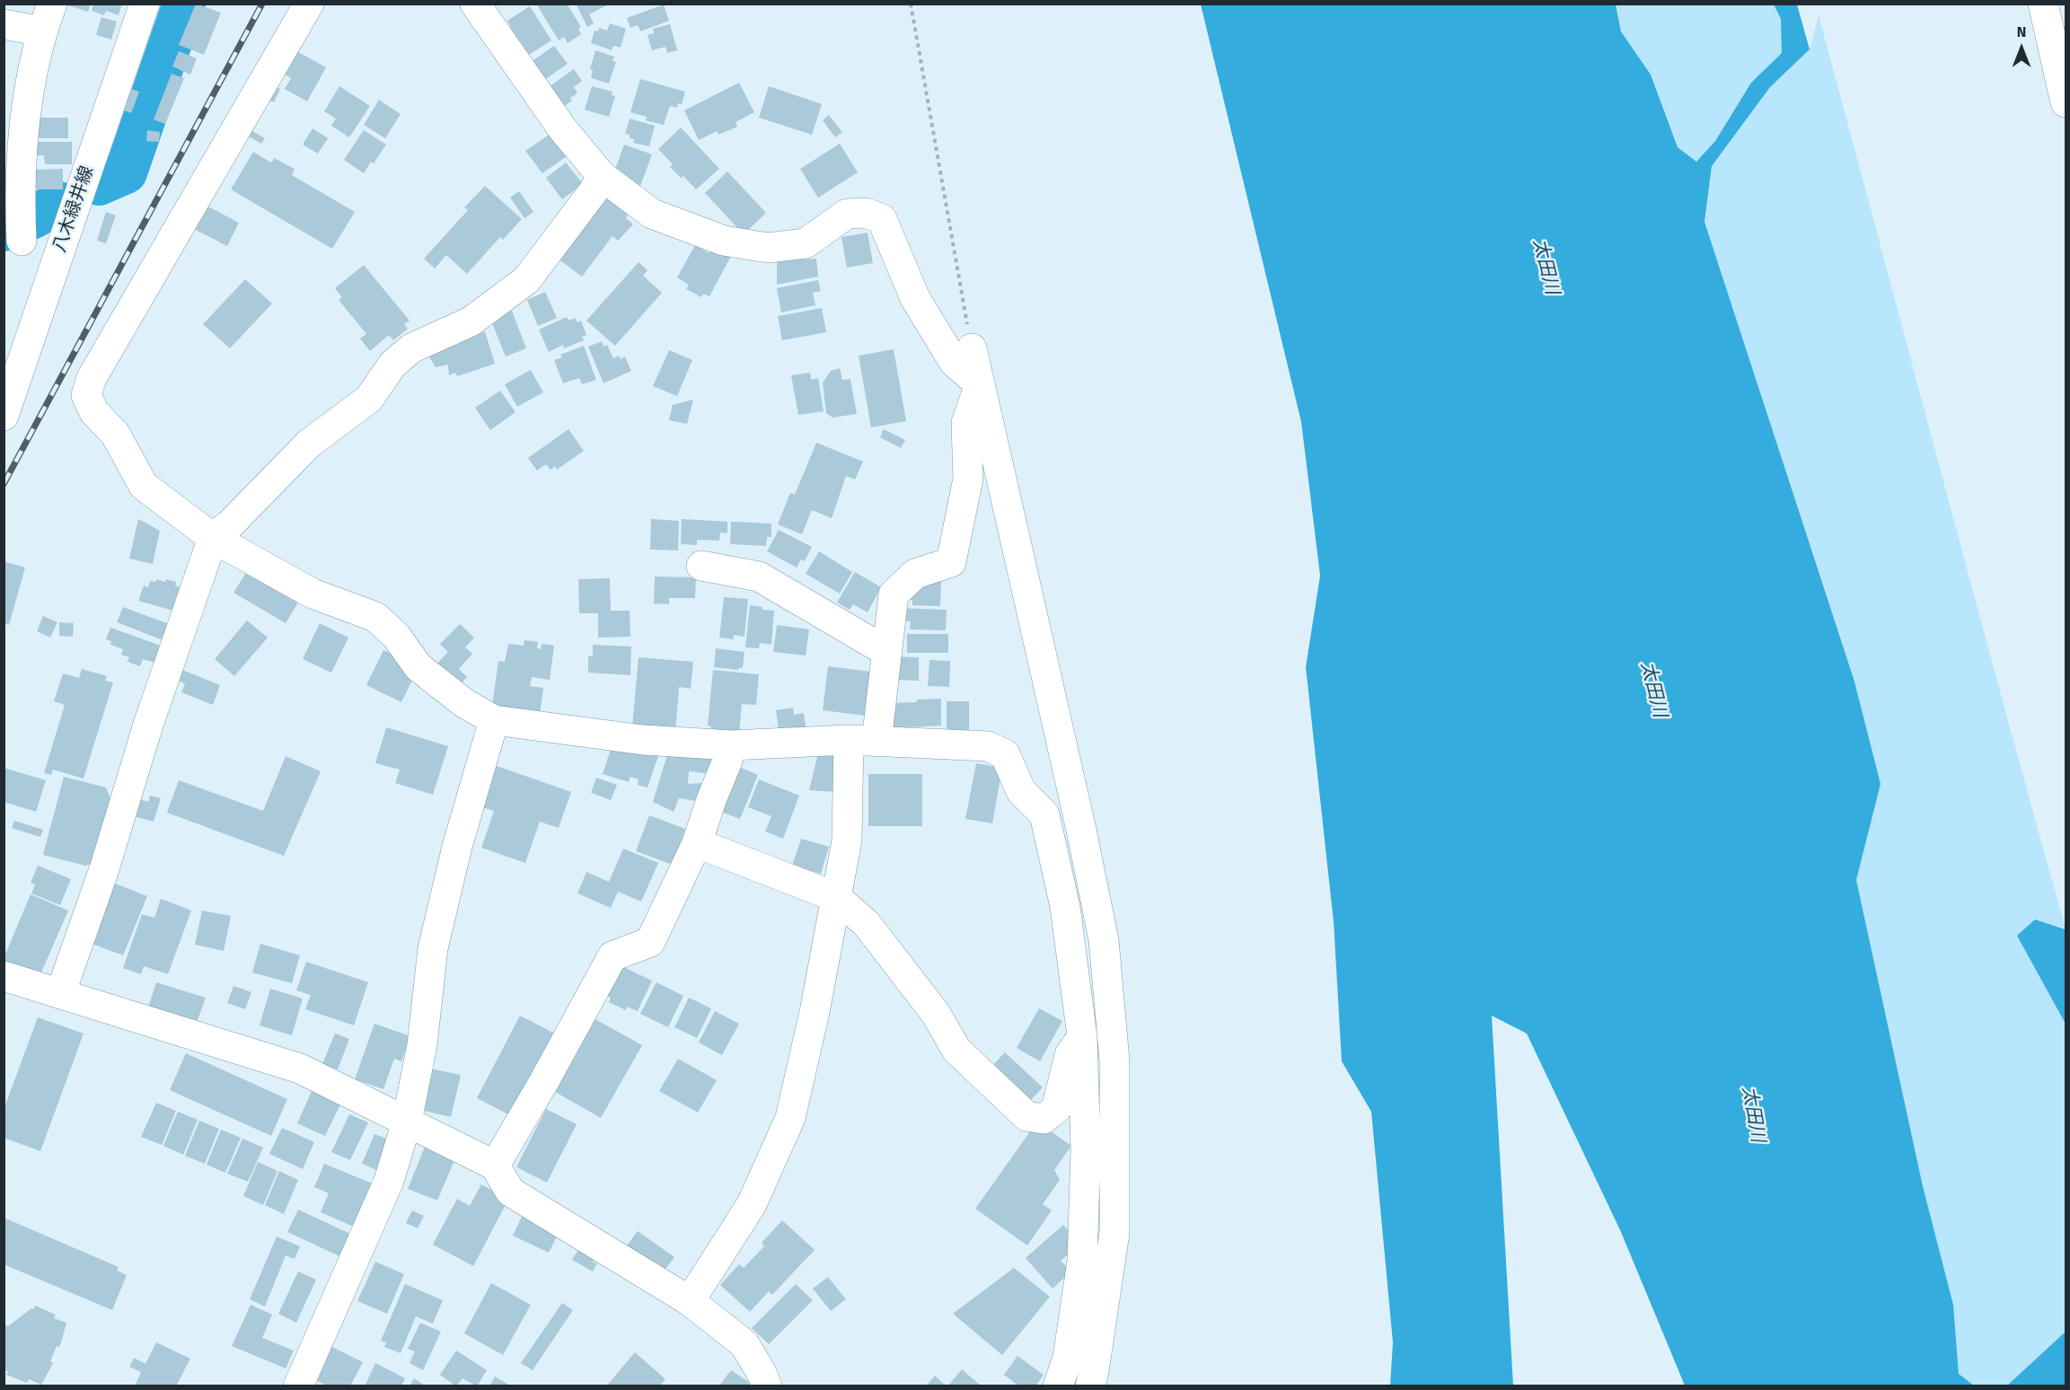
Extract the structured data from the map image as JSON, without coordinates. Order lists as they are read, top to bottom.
{
  "streets": {
    "street": ["八木緑井線"]
  },
  "water": ["太田川"],
  "north": "top"
}
